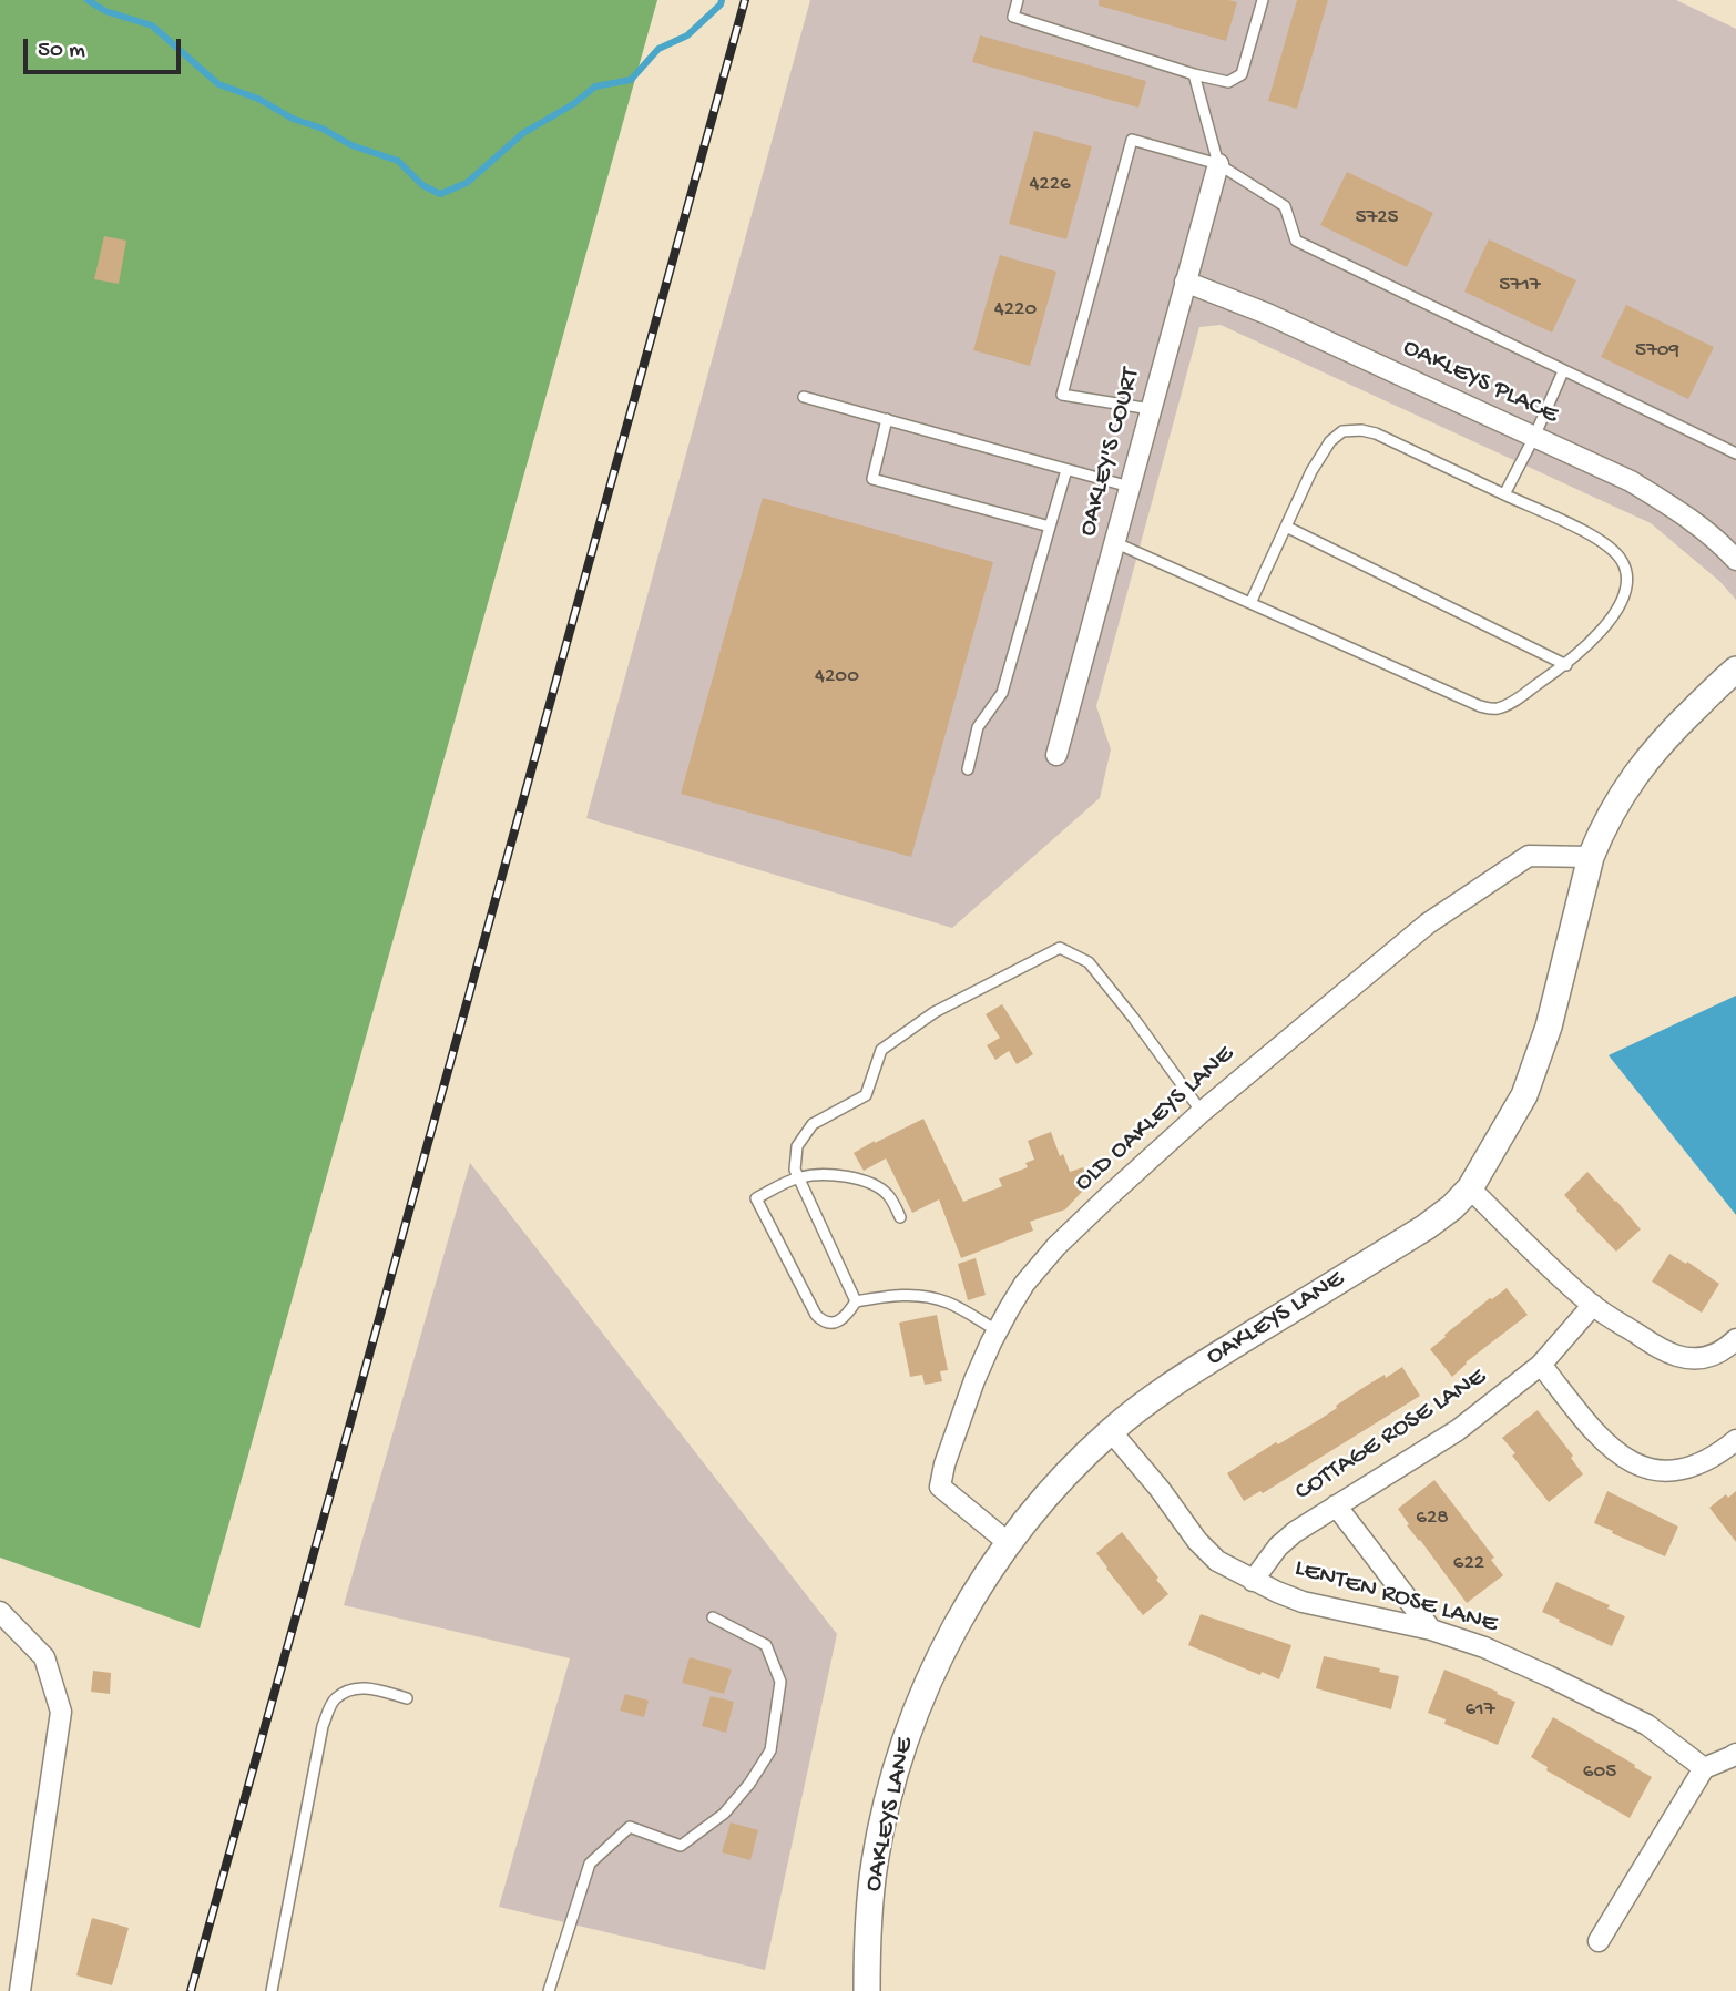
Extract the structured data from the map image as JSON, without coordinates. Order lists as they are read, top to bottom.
{
  "streets": {
    "street": [
      "OAKLEYS PLACE",
      "OAKLEY'S COURT",
      "OLD OAKLEYS LANE",
      "OAKLEYS LANE",
      "COTTAGE ROSE LANE",
      "LENTEN ROSE LANE"
    ]
  },
  "crossings": [
    ["OAKLEYS PLACE", "OAKLEY'S COURT"],
    ["OLD OAKLEYS LANE", "OAKLEYS LANE"],
    ["OAKLEYS LANE", "LENTEN ROSE LANE"],
    ["COTTAGE ROSE LANE", "LENTEN ROSE LANE"]
  ],
  "house_numbers": [
    "4226",
    "5725",
    "5717",
    "4220",
    "5709",
    "4200",
    "628",
    "622",
    "617",
    "605"
  ],
  "scale_bar": "50 m"
}
